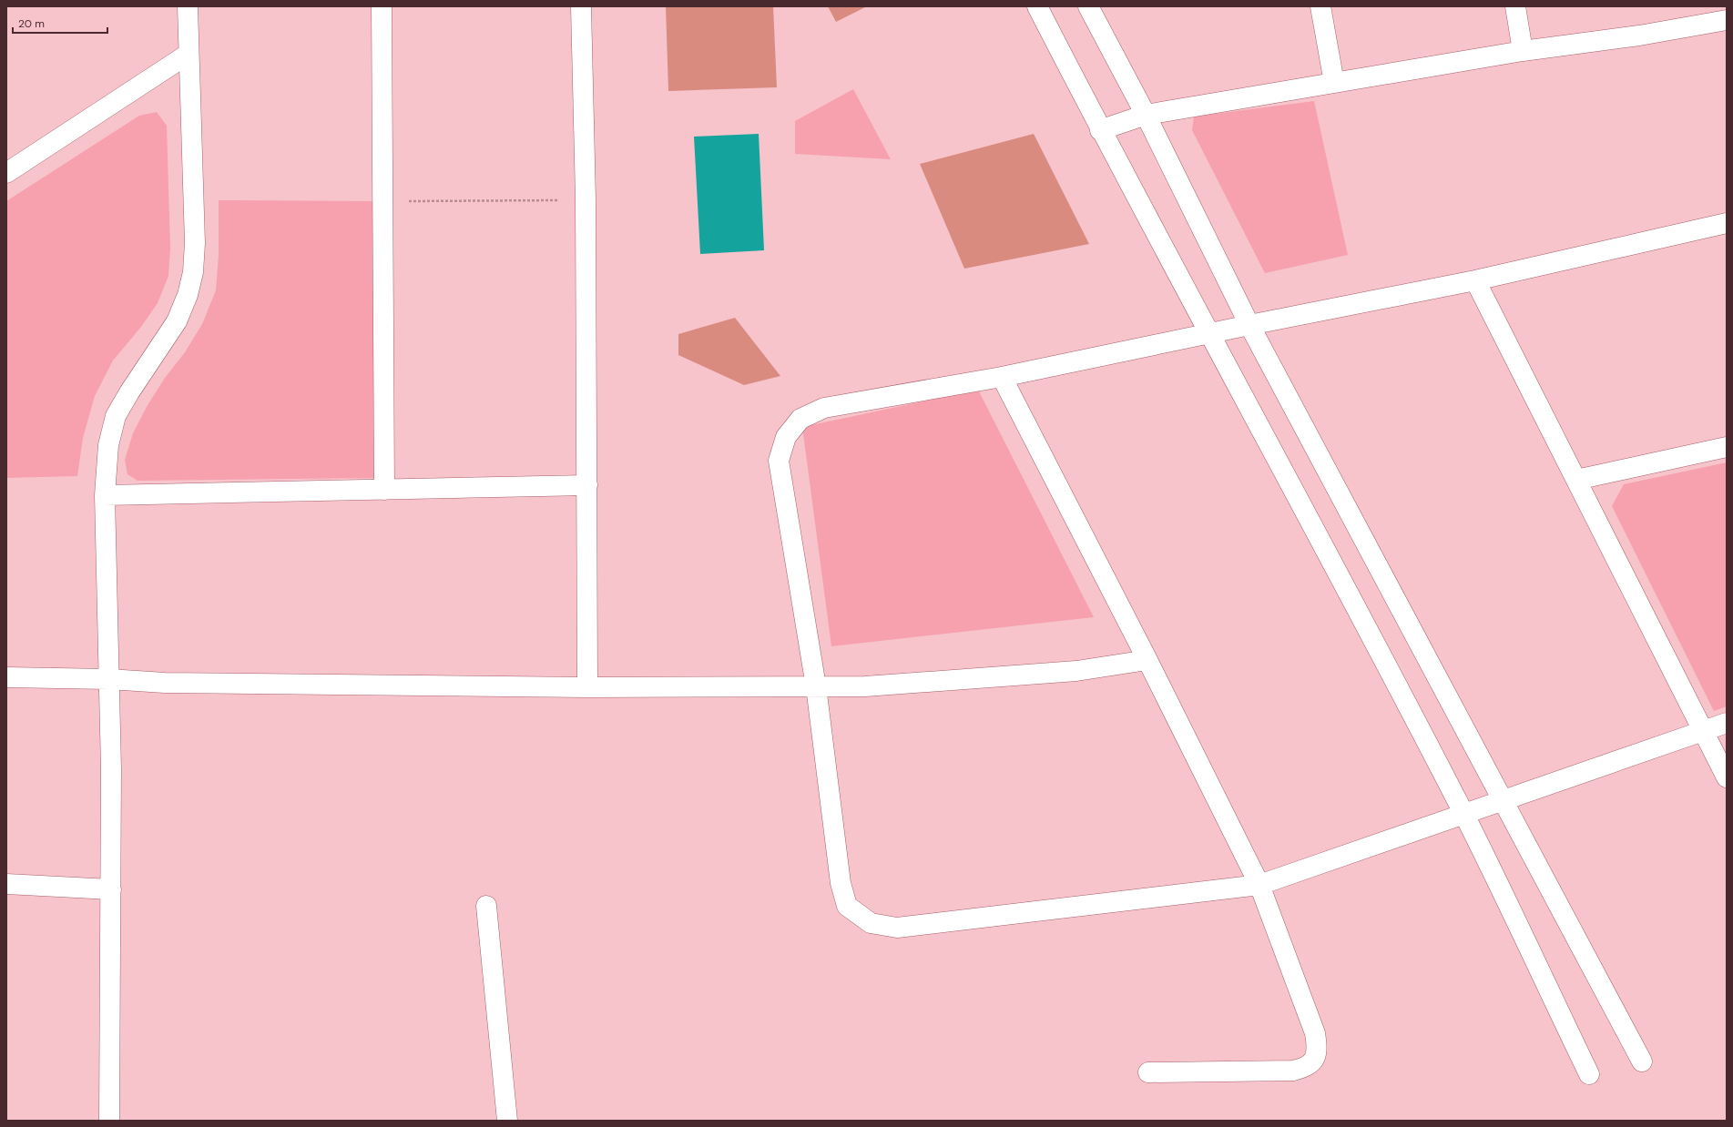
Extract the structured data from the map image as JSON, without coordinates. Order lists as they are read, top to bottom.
{
  "scale_bar": "20 m"
}
